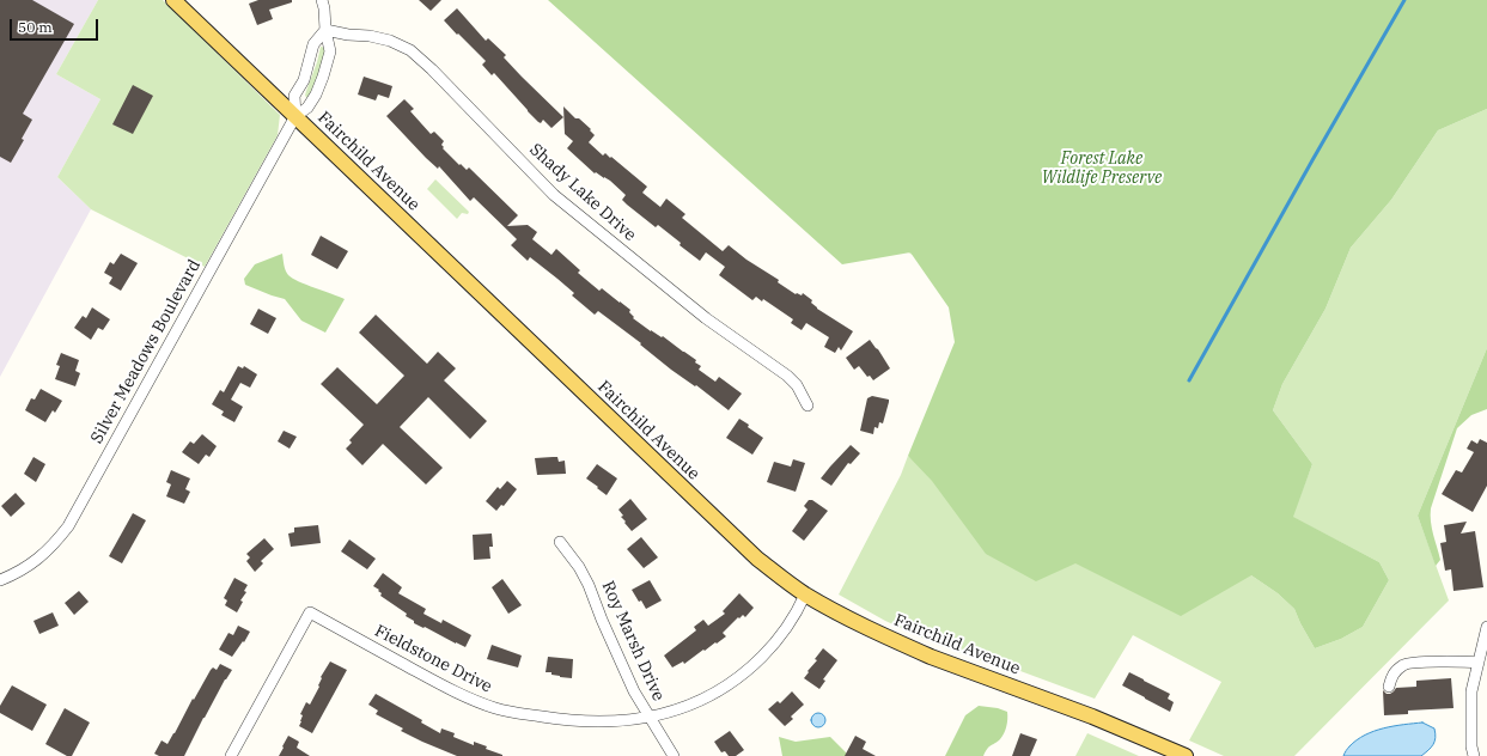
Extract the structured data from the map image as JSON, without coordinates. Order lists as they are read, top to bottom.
{
  "streets": {
    "main road": ["Fairchild Avenue"],
    "street": [
      "Shady Lake Drive",
      "Silver Meadows Boulevard",
      "Roy Marsh Drive",
      "Fieldstone Drive"
    ]
  },
  "crossings": [
    ["Fairchild Avenue", "Silver Meadows Boulevard"],
    ["Fairchild Avenue", "Fieldstone Drive"],
    ["Roy Marsh Drive", "Fieldstone Drive"]
  ],
  "parks": ["Forest Lake Wildlife Preserve"],
  "scale_bar": "50 m"
}
